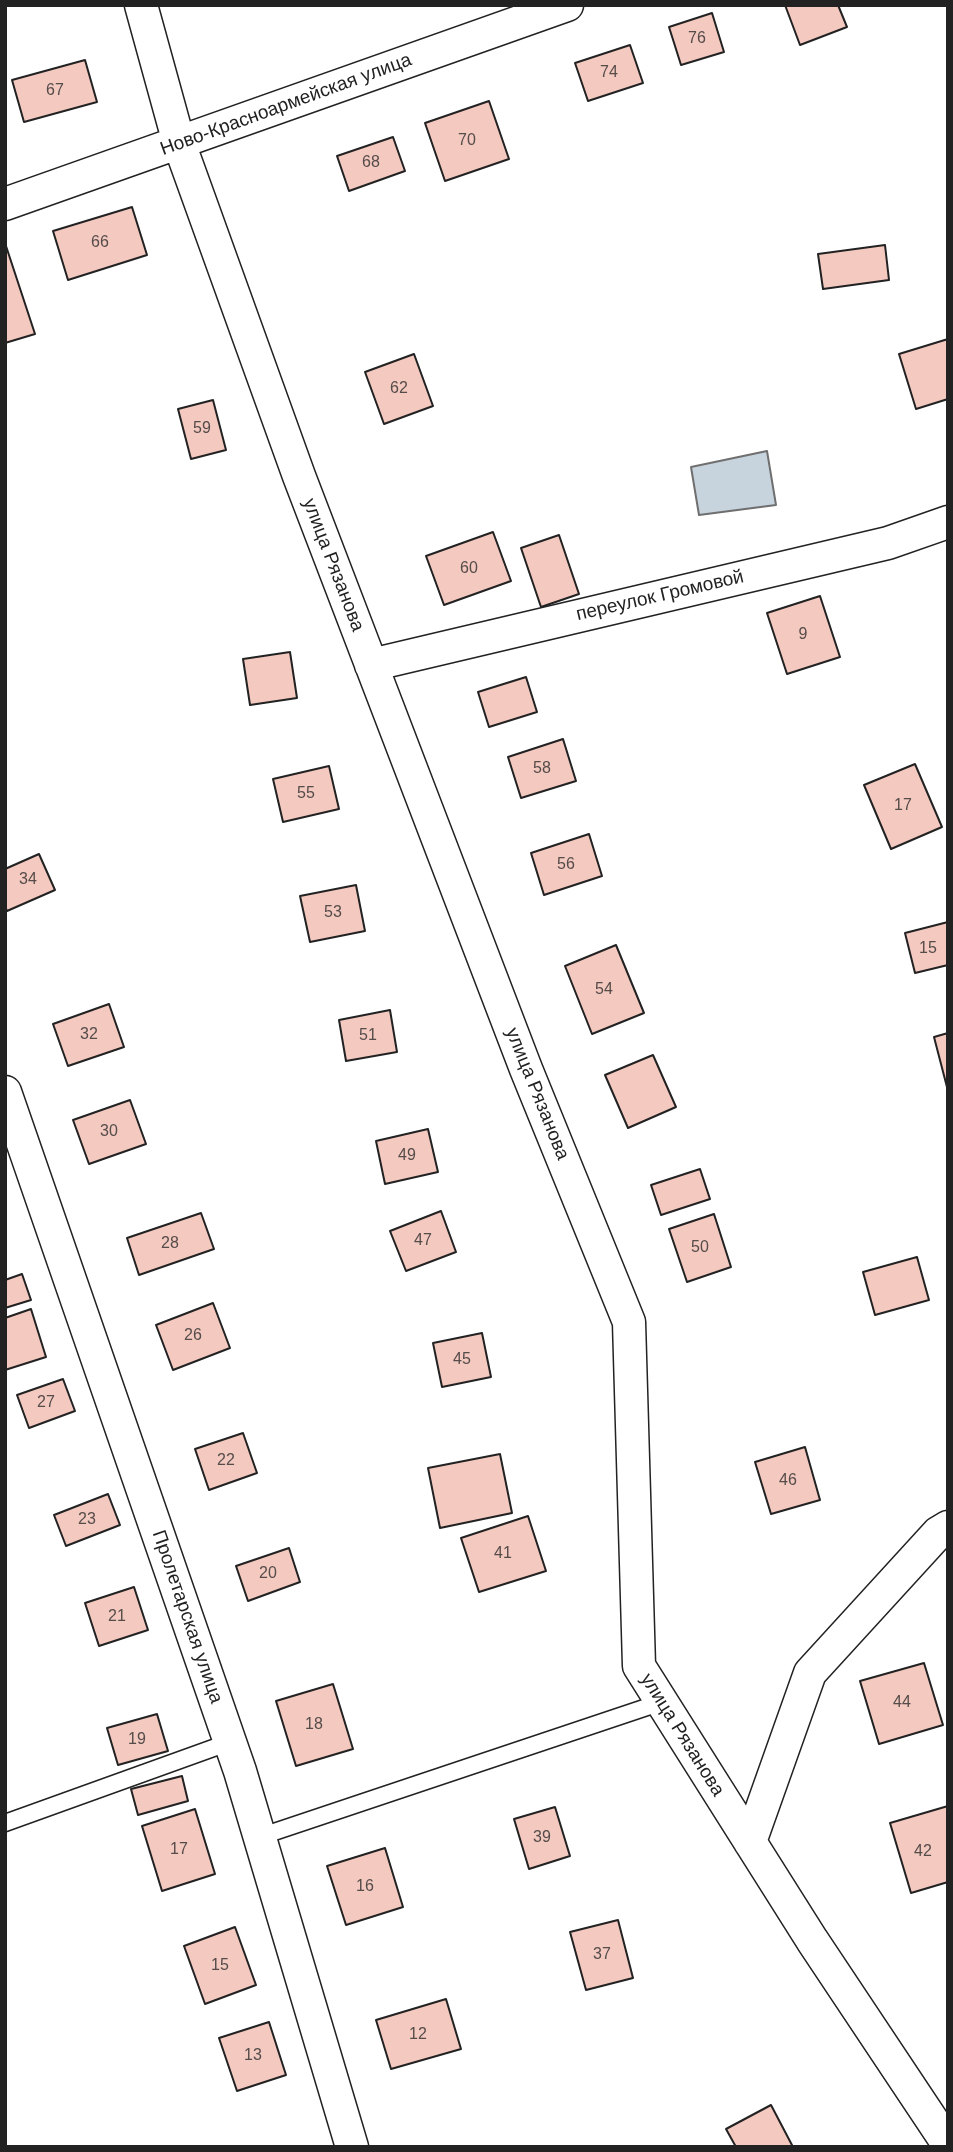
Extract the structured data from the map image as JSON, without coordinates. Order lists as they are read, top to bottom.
{
  "streets": {
    "street": [
      "Ново-Красноармейская улица",
      "улица Рязанова",
      "переулок Громовой",
      "Пролетарская улица"
    ]
  },
  "crossings": [
    ["Ново-Красноармейская улица", "улица Рязанова"],
    ["улица Рязанова", "переулок Громовой"]
  ],
  "house_numbers": [
    "76",
    "74",
    "67",
    "70",
    "68",
    "66",
    "62",
    "59",
    "60",
    "9",
    "58",
    "55",
    "17",
    "56",
    "34",
    "53",
    "15",
    "54",
    "32",
    "51",
    "30",
    "49",
    "47",
    "28",
    "50",
    "26",
    "45",
    "27",
    "22",
    "46",
    "23",
    "41",
    "20",
    "21",
    "44",
    "18",
    "19",
    "39",
    "17",
    "42",
    "16",
    "37",
    "15",
    "12",
    "13"
  ]
}
